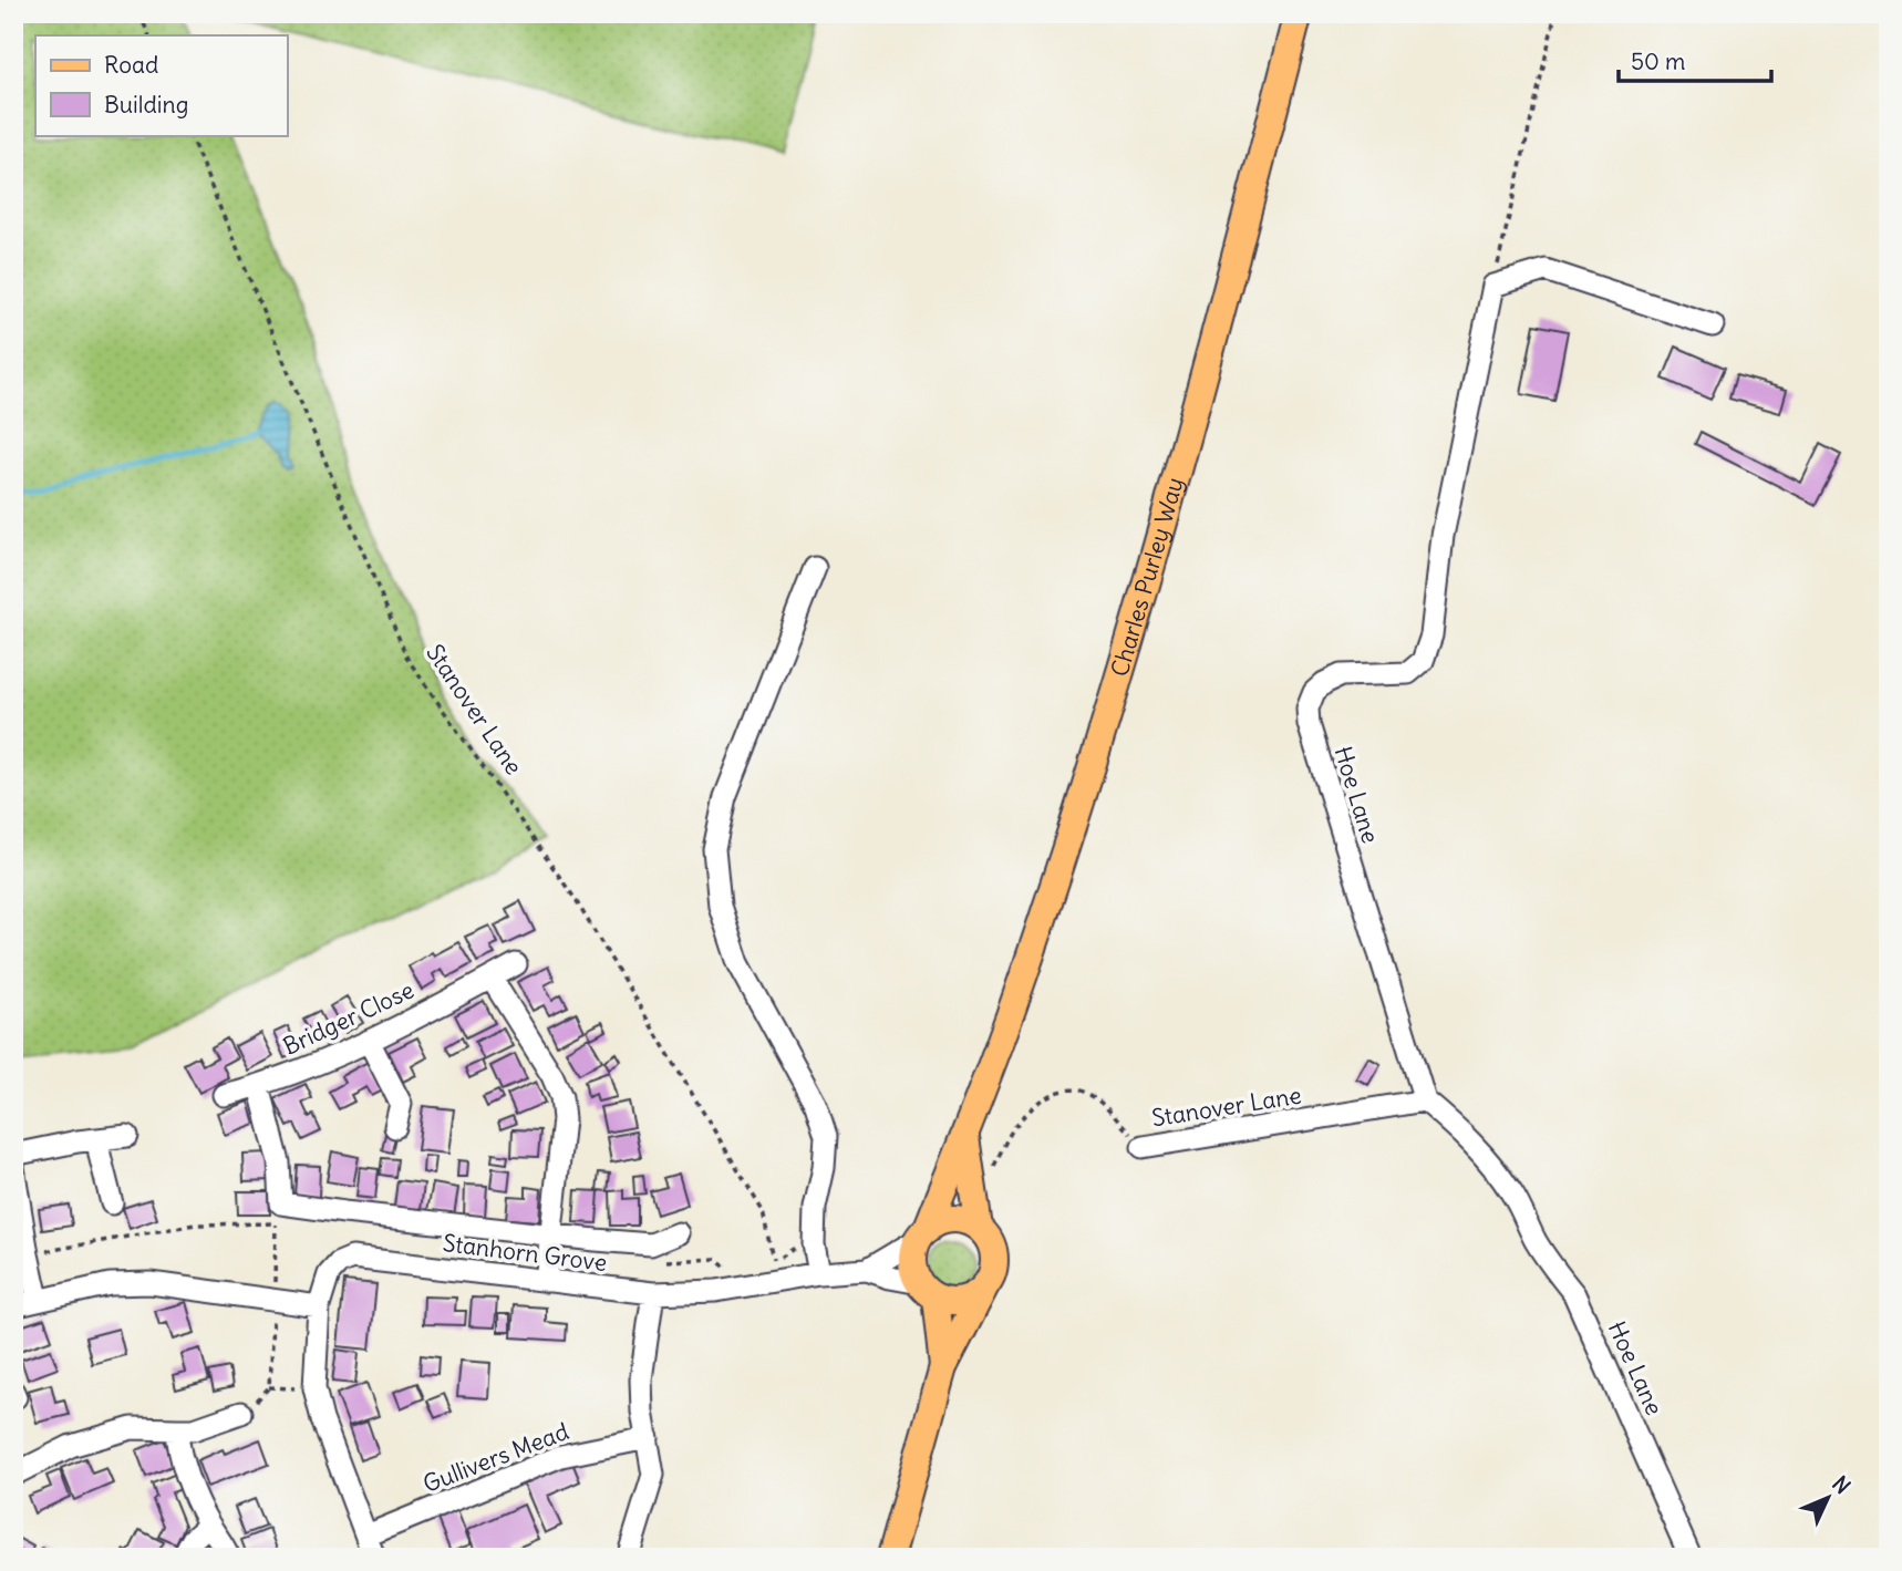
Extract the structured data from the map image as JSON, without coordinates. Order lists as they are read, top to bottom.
{
  "streets": {
    "main road": ["Charles Purley Way"],
    "street": [
      "Stanover Lane",
      "Hoe Lane",
      "Bridger Close",
      "Stanhorn Grove",
      "Gullivers Mead"
    ]
  },
  "crossings": [
    ["Charles Purley Way", "Stanover Lane"],
    ["Charles Purley Way", "Stanhorn Grove"],
    ["Stanover Lane", "Hoe Lane"],
    ["Stanover Lane", "Stanhorn Grove"],
    ["Stanhorn Grove", "Gullivers Mead"]
  ],
  "legend": ["Road", "Building"],
  "scale_bar": "50 m",
  "north": "top right"
}
